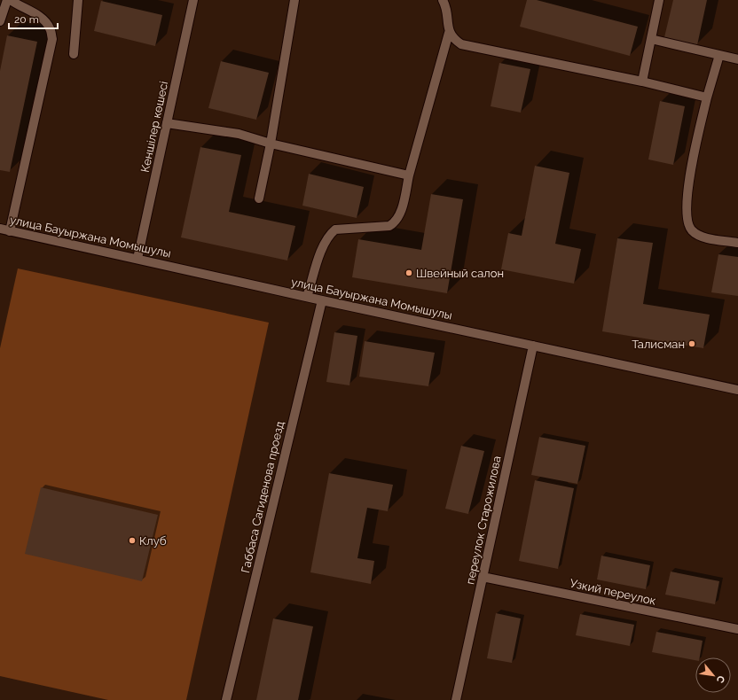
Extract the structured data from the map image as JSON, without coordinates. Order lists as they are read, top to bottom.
{
  "streets": {
    "street": [
      "Кеншілер көшесі",
      "улица Бауыржана Момышулы",
      "Габбаса Сагиденова проезд",
      "переулок Старожилова",
      "Узкий переулок"
    ]
  },
  "crossings": [
    ["Кеншілер көшесі", "улица Бауыржана Момышулы"],
    ["улица Бауыржана Момышулы", "Габбаса Сагиденова проезд"],
    ["улица Бауыржана Момышулы", "переулок Старожилова"],
    ["переулок Старожилова", "Узкий переулок"]
  ],
  "places": ["Швейный салон", "Талисман", "Клуб"],
  "scale_bar": "20 m",
  "north": "bottom right"
}
